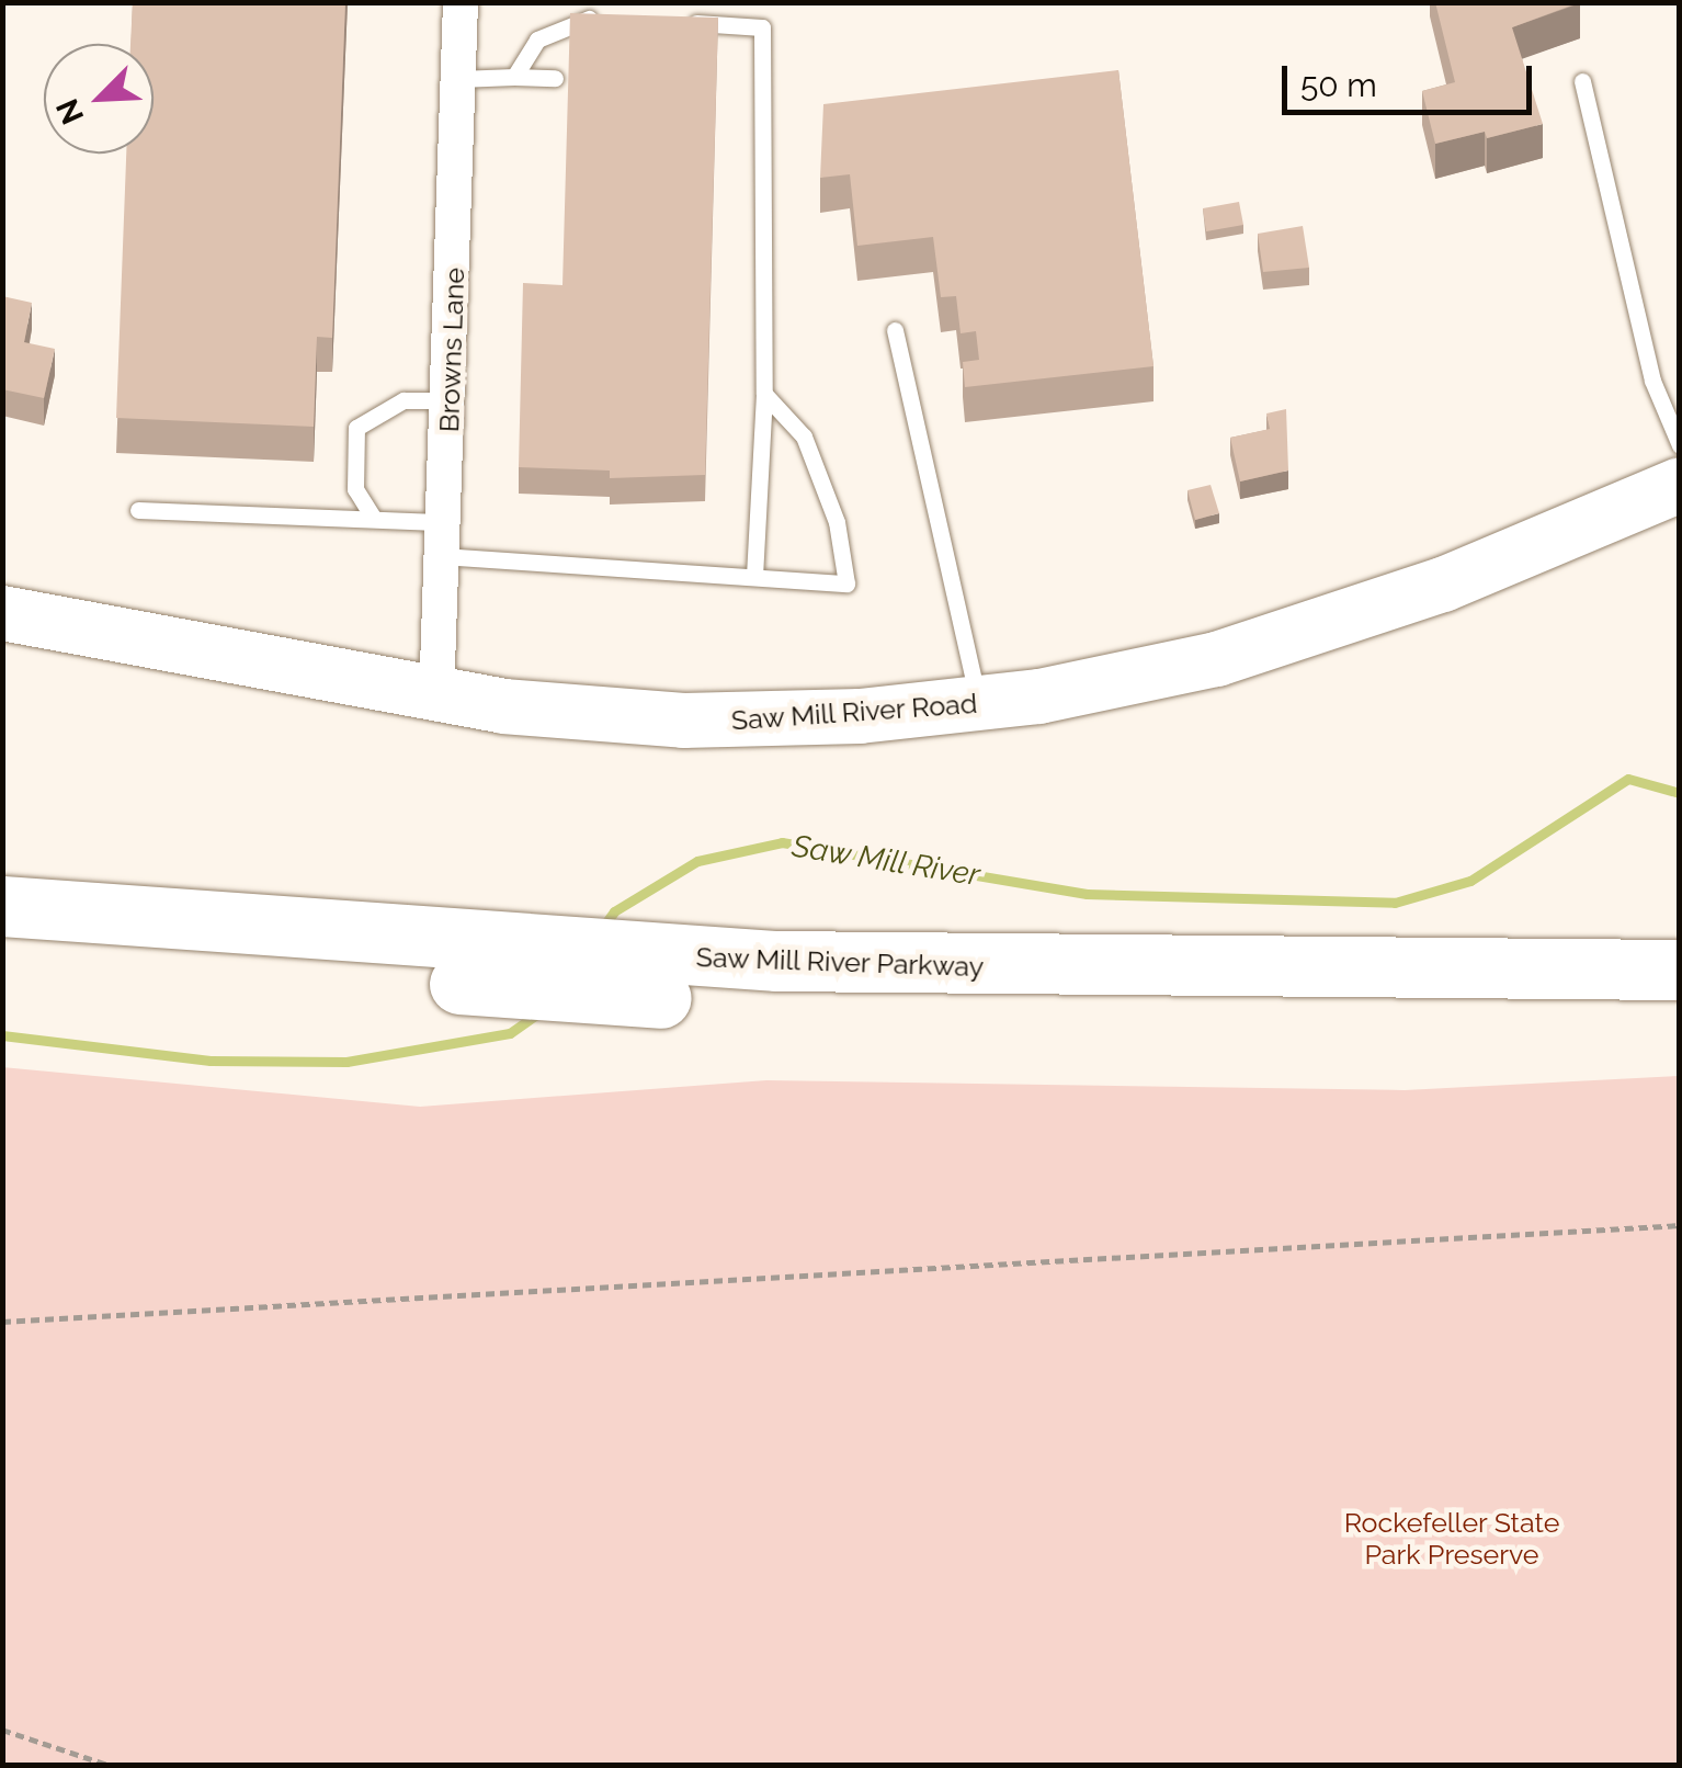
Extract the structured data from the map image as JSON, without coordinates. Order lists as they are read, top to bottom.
{
  "streets": {
    "highway": ["Saw Mill River Parkway"],
    "main road": ["Saw Mill River Road"],
    "street": ["Browns Lane"]
  },
  "crossings": [
    ["Browns Lane", "Saw Mill River Road"]
  ],
  "water": ["Saw Mill River"],
  "parks": ["Rockefeller State Park Preserve"],
  "scale_bar": "50 m",
  "north": "bottom left"
}
